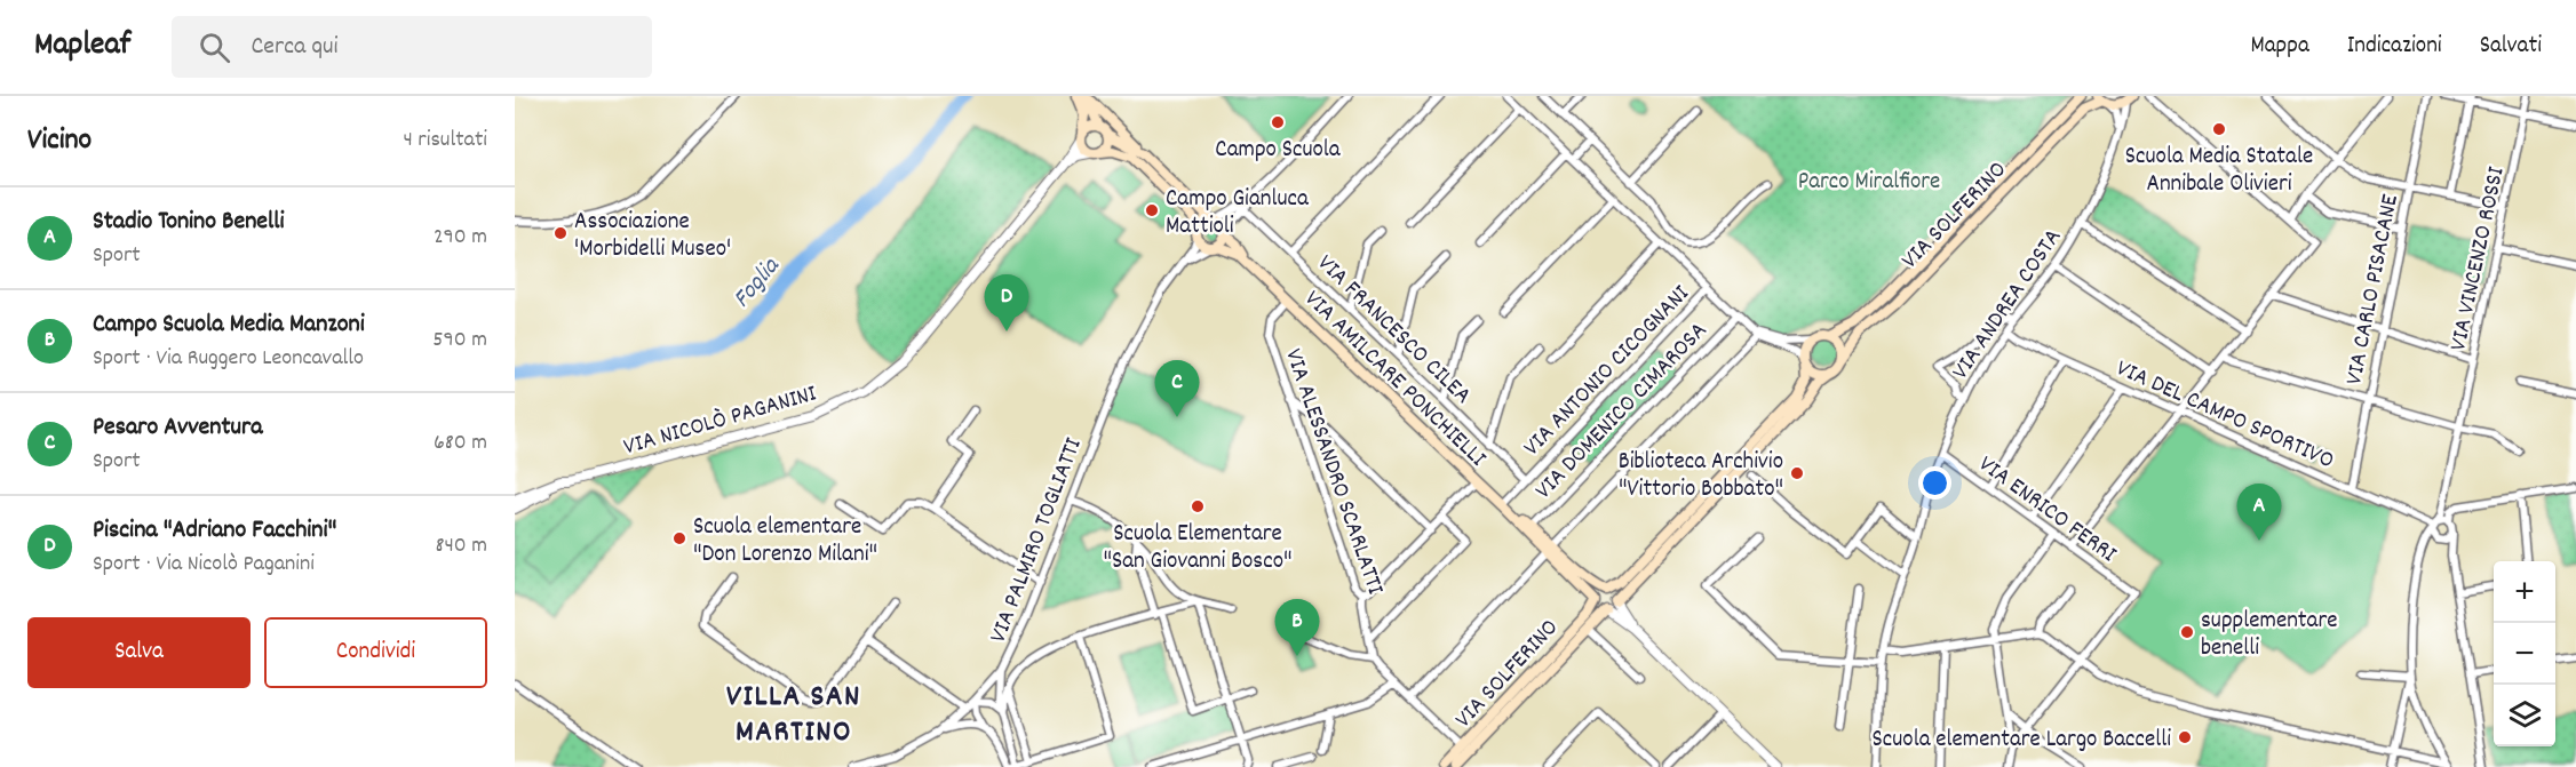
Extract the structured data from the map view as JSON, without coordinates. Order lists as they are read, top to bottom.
{
  "streets": {
    "main road": ["VIA SOLFERINO", "VIA AMILCARE PONCHIELLI"],
    "street": [
      "VIA VINCENZO ROSSI",
      "VIA CARLO PISACANE",
      "VIA ANDREA COSTA",
      "VIA FRANCESCO CILEA",
      "VIA ANTONIO CICOGNANI",
      "VIA DOMENICO CIMAROSA",
      "VIA DEL CAMPO SPORTIVO",
      "VIA NICOLÒ PAGANINI",
      "VIA ALESSANDRO SCARLATTI",
      "VIA ENRICO FERRI",
      "VIA PALMIRO TOGLIATTI"
    ]
  },
  "crossings": [
    ["VIA SOLFERINO", "VIA AMILCARE PONCHIELLI"],
    ["VIA SOLFERINO", "VIA DOMENICO CIMAROSA"],
    ["VIA VINCENZO ROSSI", "VIA DEL CAMPO SPORTIVO"],
    ["VIA CARLO PISACANE", "VIA DEL CAMPO SPORTIVO"],
    ["VIA ANDREA COSTA", "VIA DEL CAMPO SPORTIVO"],
    ["VIA ANDREA COSTA", "VIA ENRICO FERRI"],
    ["VIA FRANCESCO CILEA", "VIA ANTONIO CICOGNANI"],
    ["VIA ANTONIO CICOGNANI", "VIA AMILCARE PONCHIELLI"],
    ["VIA ANTONIO CICOGNANI", "VIA DOMENICO CIMAROSA"],
    ["VIA AMILCARE PONCHIELLI", "VIA DOMENICO CIMAROSA"],
    ["VIA AMILCARE PONCHIELLI", "VIA NICOLÒ PAGANINI"],
    ["VIA AMILCARE PONCHIELLI", "VIA ALESSANDRO SCARLATTI"],
    ["VIA AMILCARE PONCHIELLI", "VIA PALMIRO TOGLIATTI"]
  ],
  "districts": ["VILLA SAN MARTINO"],
  "water": ["Foglia"],
  "parks": ["Parco Miralfiore"],
  "places": [
    "Campo Scuola",
    "Scuola Media Statale Annibale Olivieri",
    "Campo Gianluca Mattioli",
    "Associazione 'Morbidelli Museo'",
    "Biblioteca Archivio \"Vittorio Bobbato\"",
    "Scuola Elementare \"San Giovanni Bosco\"",
    "Scuola elementare \"Don Lorenzo Milani\"",
    "supplementare benelli",
    "Scuola elementare Largo Baccelli"
  ],
  "page": {
    "header": "Mapleaf",
    "search": "Cerca qui",
    "nav": ["Mappa", "Indicazioni", "Salvati"],
    "heading": ["Vicino", "4 risultati"],
    "list": [
      {
        "mark": "A",
        "name": "Stadio Tonino Benelli",
        "note": "Sport",
        "value": "290 m"
      },
      {
        "mark": "B",
        "name": "Campo Scuola Media Manzoni",
        "note": "Sport · Via Ruggero Leoncavallo",
        "value": "590 m"
      },
      {
        "mark": "C",
        "name": "Pesaro Avventura",
        "note": "Sport",
        "value": "680 m"
      },
      {
        "mark": "D",
        "name": "Piscina \"Adriano Facchini\"",
        "note": "Sport · Via Nicolò Paganini",
        "value": "840 m"
      }
    ],
    "pins": [
      "D",
      "C",
      "A",
      "B"
    ],
    "map_buttons": ["+", "−"],
    "buttons": ["Salva", "Condividi"]
  }
}
